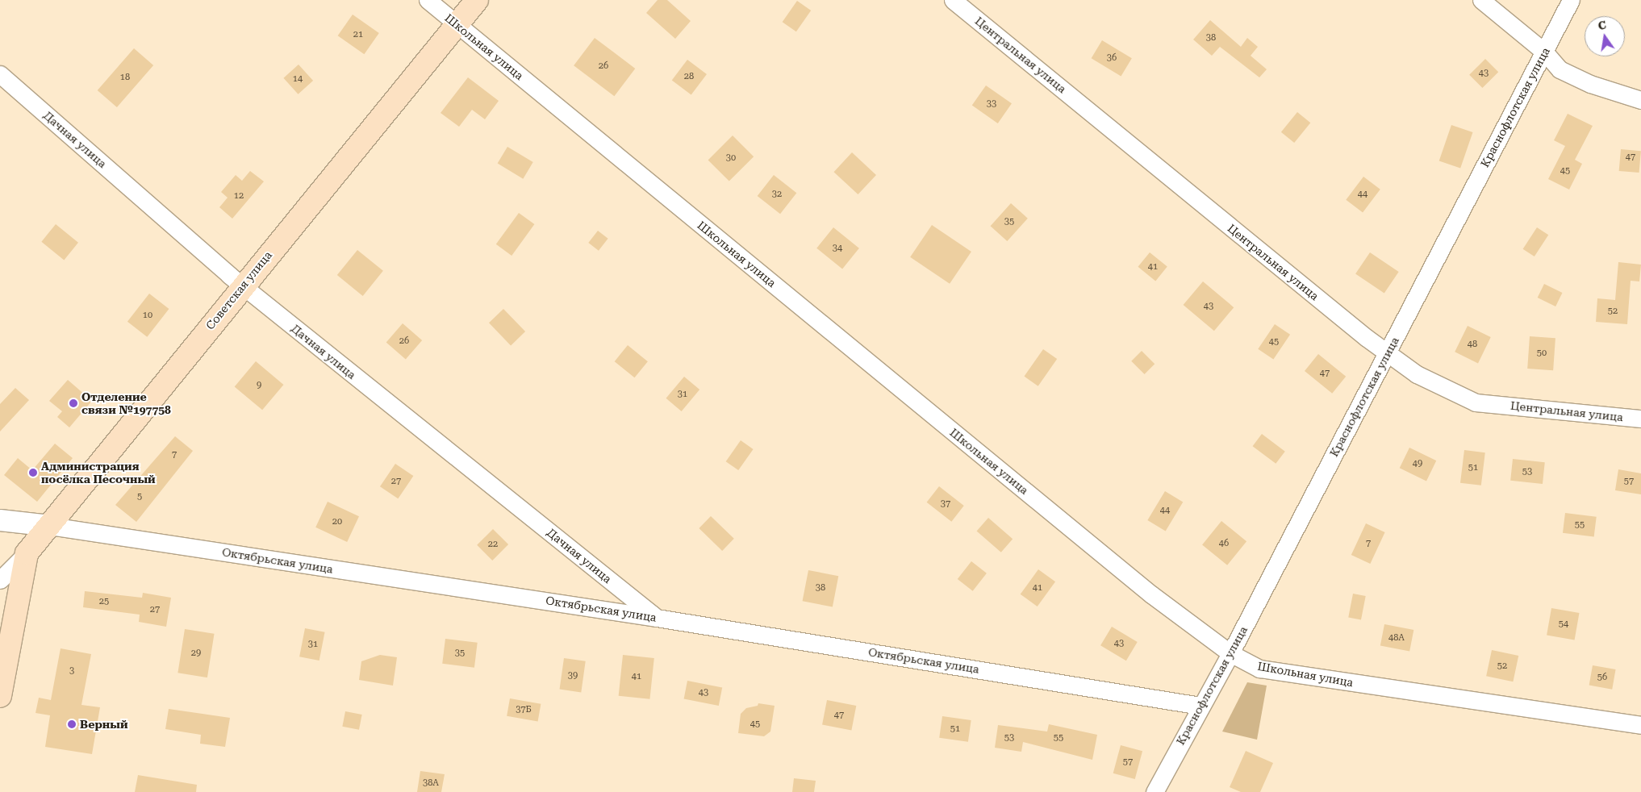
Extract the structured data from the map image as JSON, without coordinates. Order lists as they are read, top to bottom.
{
  "streets": {
    "main road": ["Советская улица"],
    "street": [
      "Школьная улица",
      "Центральная улица",
      "Краснофлотская улица",
      "Дачная улица",
      "Октябрьская улица"
    ]
  },
  "crossings": [
    ["Школьная улица", "Краснофлотская улица"],
    ["Школьная улица", "Советская улица"],
    ["Центральная улица", "Краснофлотская улица"],
    ["Краснофлотская улица", "Октябрьская улица"],
    ["Дачная улица", "Советская улица"],
    ["Дачная улица", "Октябрьская улица"],
    ["Советская улица", "Октябрьская улица"]
  ],
  "places": ["Отделение связи №197758", "Администрация посёлка Песочный", "Верный"],
  "house_numbers": [
    "21",
    "38",
    "36",
    "26",
    "43",
    "28",
    "18",
    "14",
    "33",
    "47",
    "30",
    "45",
    "32",
    "44",
    "12",
    "35",
    "34",
    "41",
    "43",
    "52",
    "10",
    "26",
    "45",
    "48",
    "50",
    "47",
    "9",
    "31",
    "7",
    "49",
    "51",
    "53",
    "27",
    "57",
    "5",
    "37",
    "44",
    "20",
    "55",
    "46",
    "7",
    "22",
    "38",
    "41",
    "25",
    "27",
    "54",
    "48А",
    "43",
    "31",
    "29",
    "35",
    "52",
    "3",
    "39",
    "41",
    "56",
    "43",
    "37Б",
    "47",
    "45",
    "51",
    "53",
    "55",
    "57",
    "38А"
  ],
  "north": "top"
}
